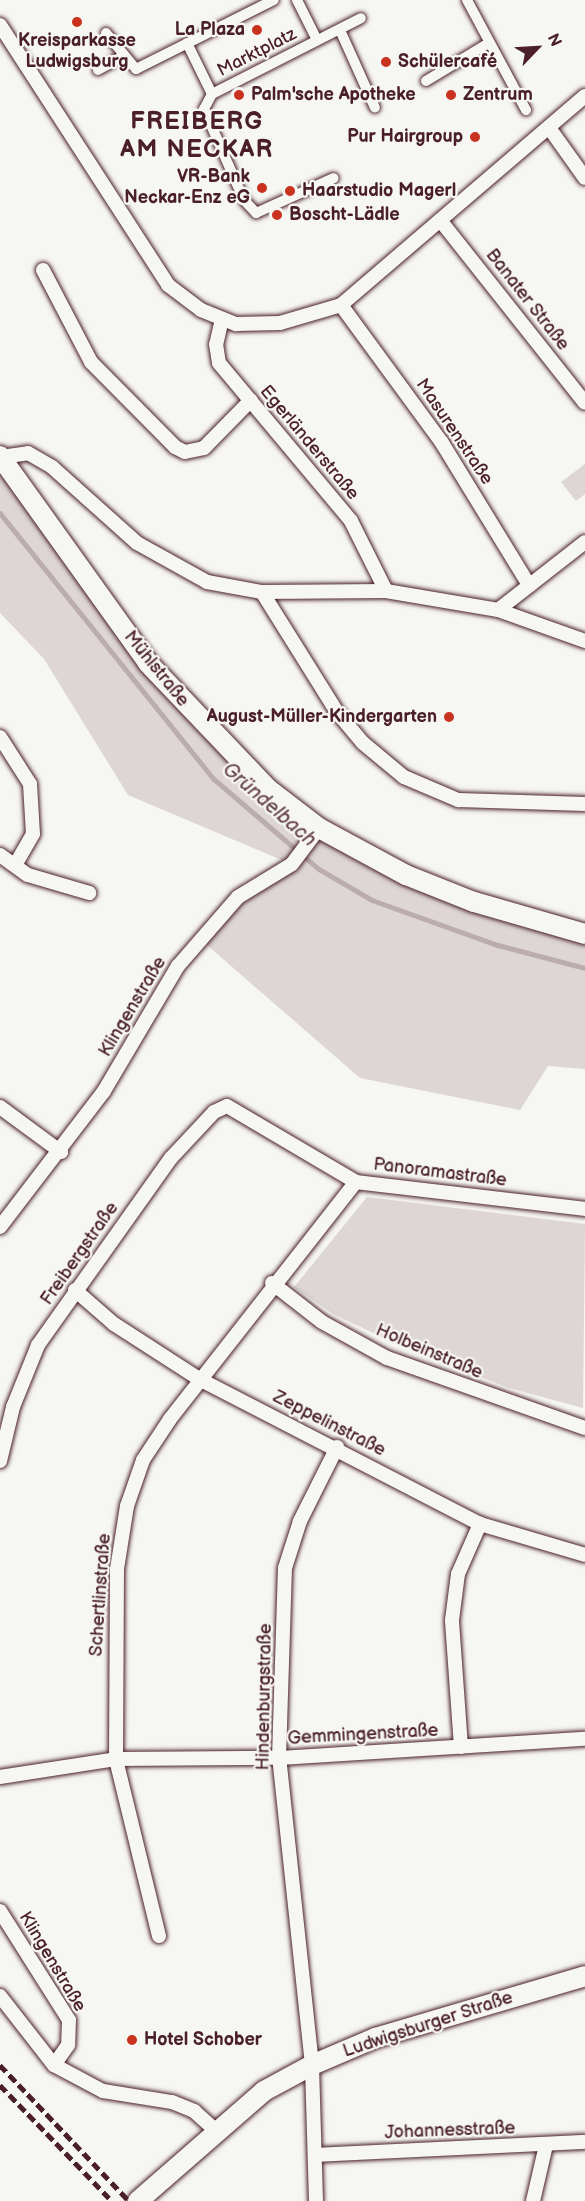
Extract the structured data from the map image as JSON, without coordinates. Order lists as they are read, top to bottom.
{
  "streets": {
    "main road": ["Mühlstraße", "Ludwigsburger Straße"],
    "street": [
      "Marktplatz",
      "Banater Straße",
      "Masurenstraße",
      "Egerländerstraße",
      "Klingenstraße",
      "Panoramastraße",
      "Freibergstraße",
      "Holbeinstraße",
      "Zeppelinstraße",
      "Schertlinstraße",
      "Hindenburgstraße",
      "Gemmingenstraße",
      "Johannesstraße"
    ]
  },
  "crossings": [
    ["Mühlstraße", "Klingenstraße"],
    ["Panoramastraße", "Freibergstraße"],
    ["Panoramastraße", "Schertlinstraße"],
    ["Freibergstraße", "Zeppelinstraße"],
    ["Holbeinstraße", "Schertlinstraße"],
    ["Zeppelinstraße", "Schertlinstraße"],
    ["Zeppelinstraße", "Hindenburgstraße"],
    ["Schertlinstraße", "Gemmingenstraße"],
    ["Hindenburgstraße", "Gemmingenstraße"],
    ["Hindenburgstraße", "Ludwigsburger Straße"],
    ["Hindenburgstraße", "Johannesstraße"]
  ],
  "districts": ["FREIBERG AM NECKAR"],
  "water": ["Gründelbach"],
  "places": [
    "Kreisparkasse Ludwigsburg",
    "La Plaza",
    "Schülercafé",
    "Palm'sche Apotheke",
    "Zentrum",
    "Pur Hairgroup",
    "VR-Bank Neckar-Enz eG",
    "Haarstudio Magerl",
    "Boscht-Lädle",
    "August-Müller-Kindergarten",
    "Hotel Schober"
  ],
  "north": "top right"
}
